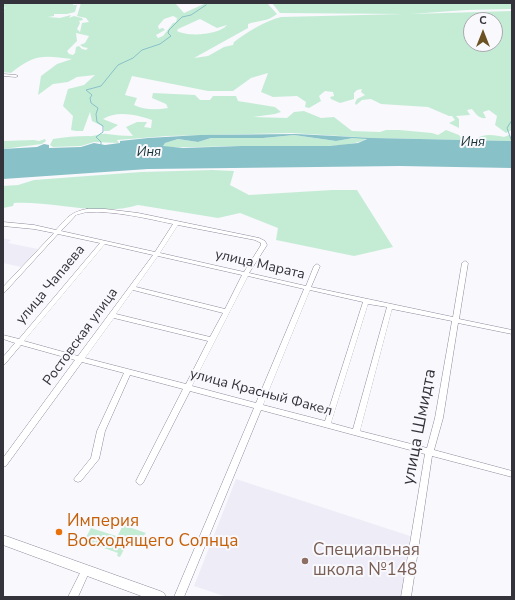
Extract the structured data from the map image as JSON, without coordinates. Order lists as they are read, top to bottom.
{
  "streets": {
    "street": [
      "улица Марата",
      "улица Чапаева",
      "Ростовская улица",
      "улица Красный Факел",
      "улица Шмидта"
    ]
  },
  "crossings": [
    ["улица Марата", "улица Чапаева"],
    ["улица Марата", "Ростовская улица"],
    ["улица Марата", "улица Шмидта"],
    ["улица Чапаева", "улица Красный Факел"],
    ["Ростовская улица", "улица Красный Факел"],
    ["улица Красный Факел", "улица Шмидта"]
  ],
  "water": ["Иня"],
  "places": ["Империя Восходящего Солнца", "Специальная школа №148"],
  "north": "top"
}
